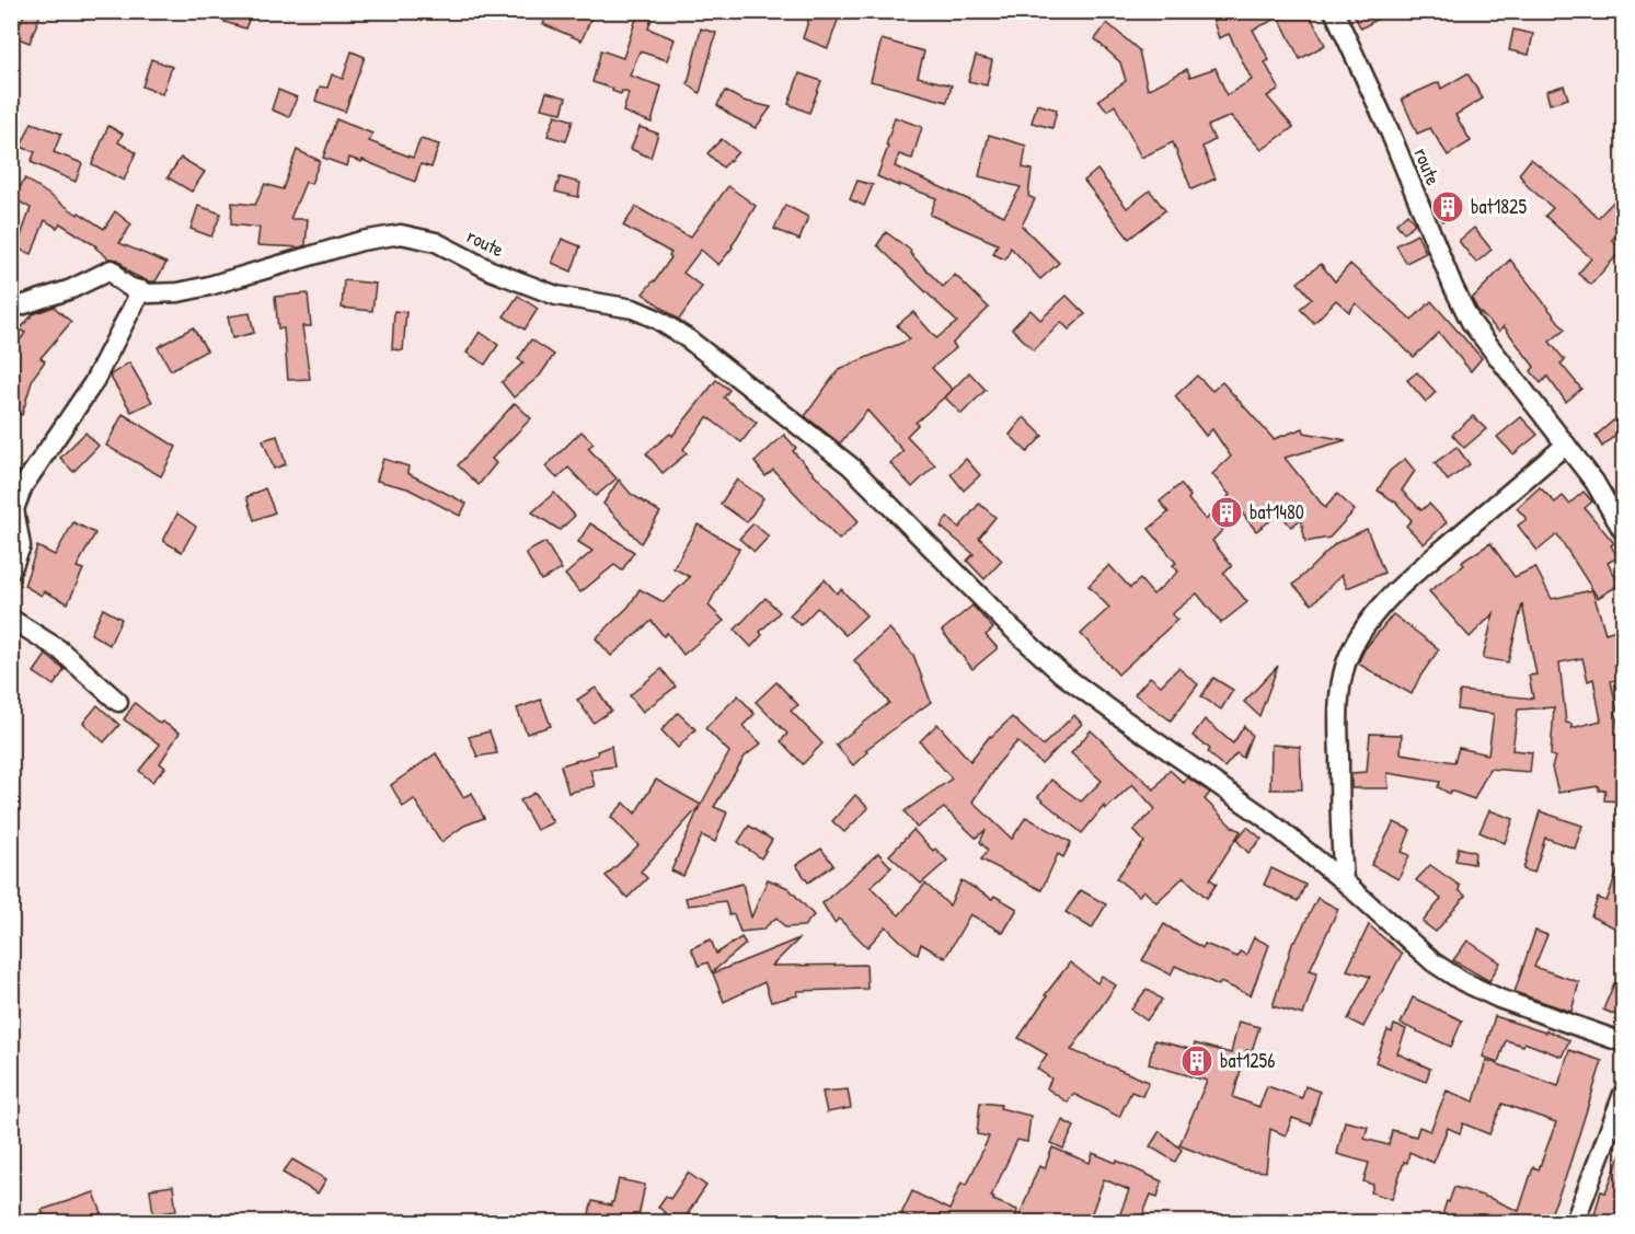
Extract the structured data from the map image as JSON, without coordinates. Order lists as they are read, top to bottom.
{
  "streets": {
    "street": ["route"]
  },
  "places": {
    "building": ["bat1825", "bat1480", "bat1256"]
  }
}
